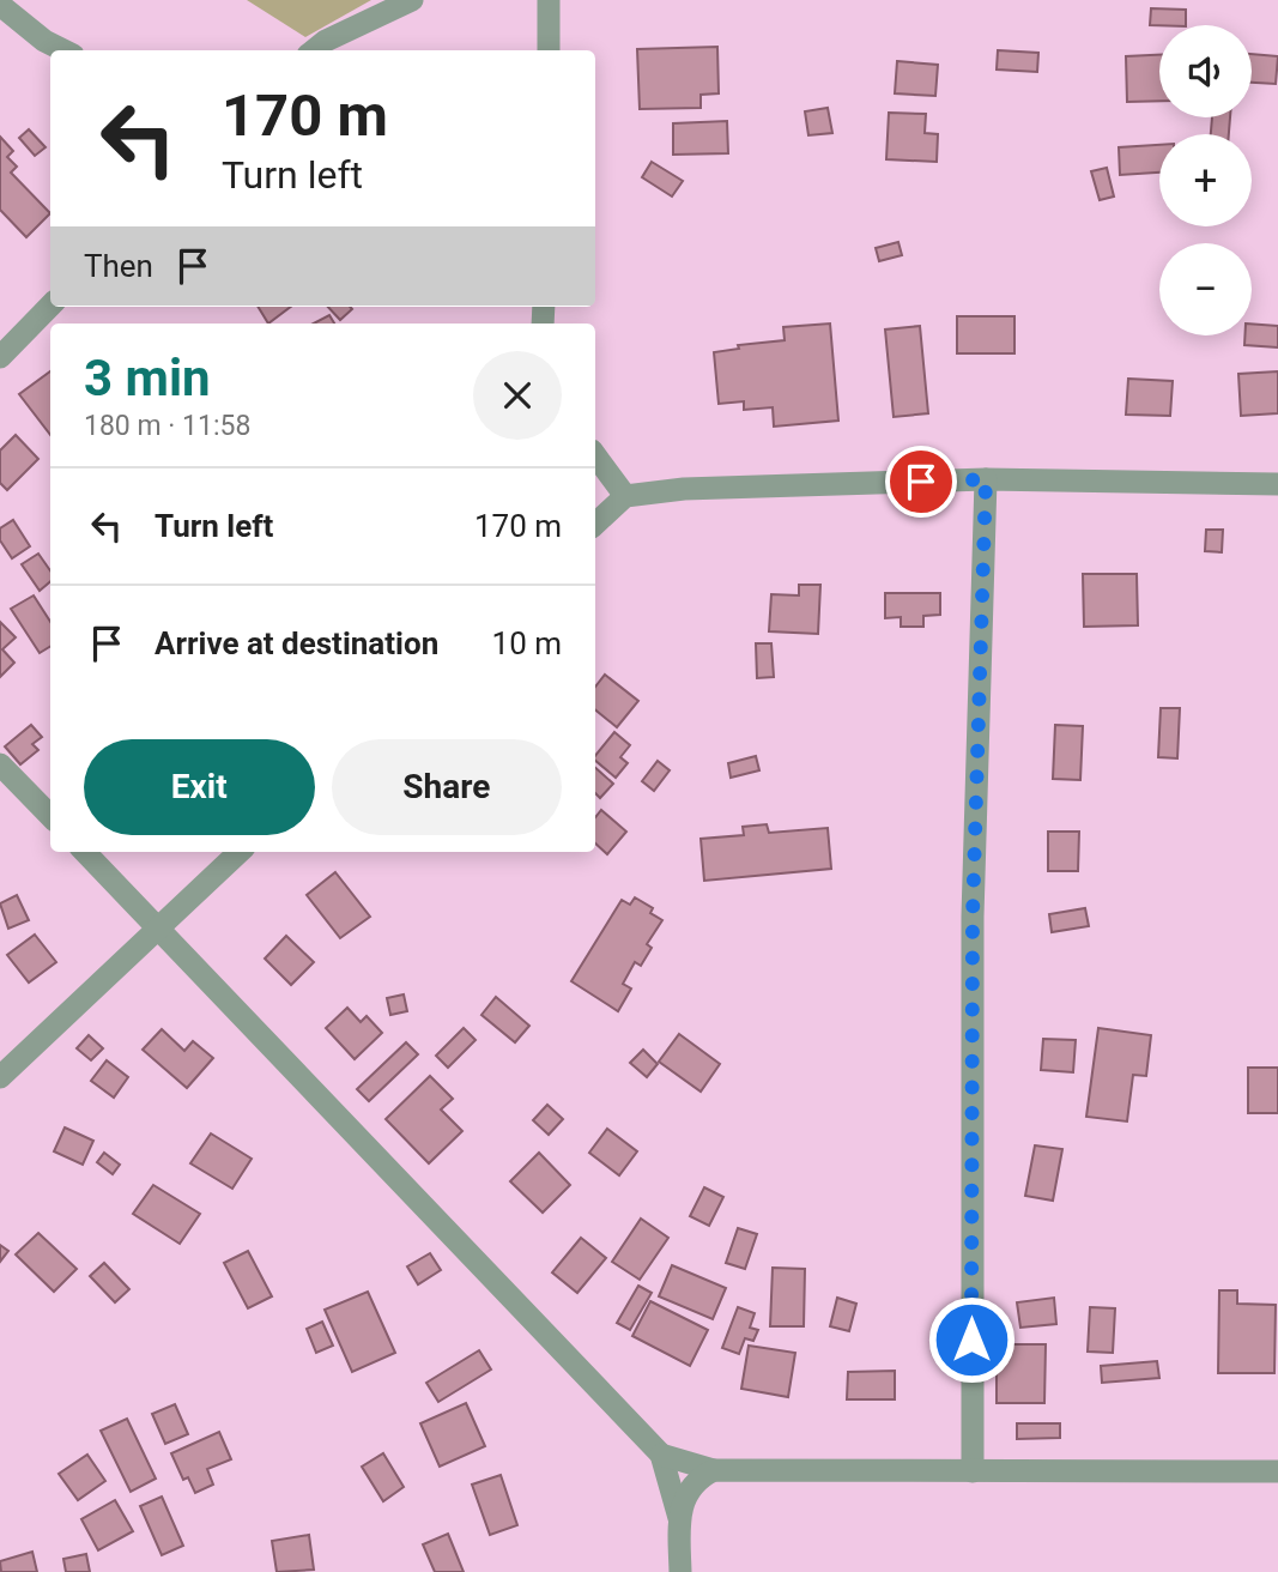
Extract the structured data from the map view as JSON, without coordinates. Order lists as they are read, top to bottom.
{
  "page": {
    "map_buttons": ["+", "−"],
    "turn": ["170 m", "Turn left"],
    "then": "Then",
    "heading": ["3 min", "180 m · 11:58"],
    "list": [
      {
        "name": "Turn left",
        "value": "170 m"
      },
      {
        "name": "Arrive at destination",
        "value": "10 m"
      }
    ],
    "buttons": ["Exit", "Share"]
  }
}
